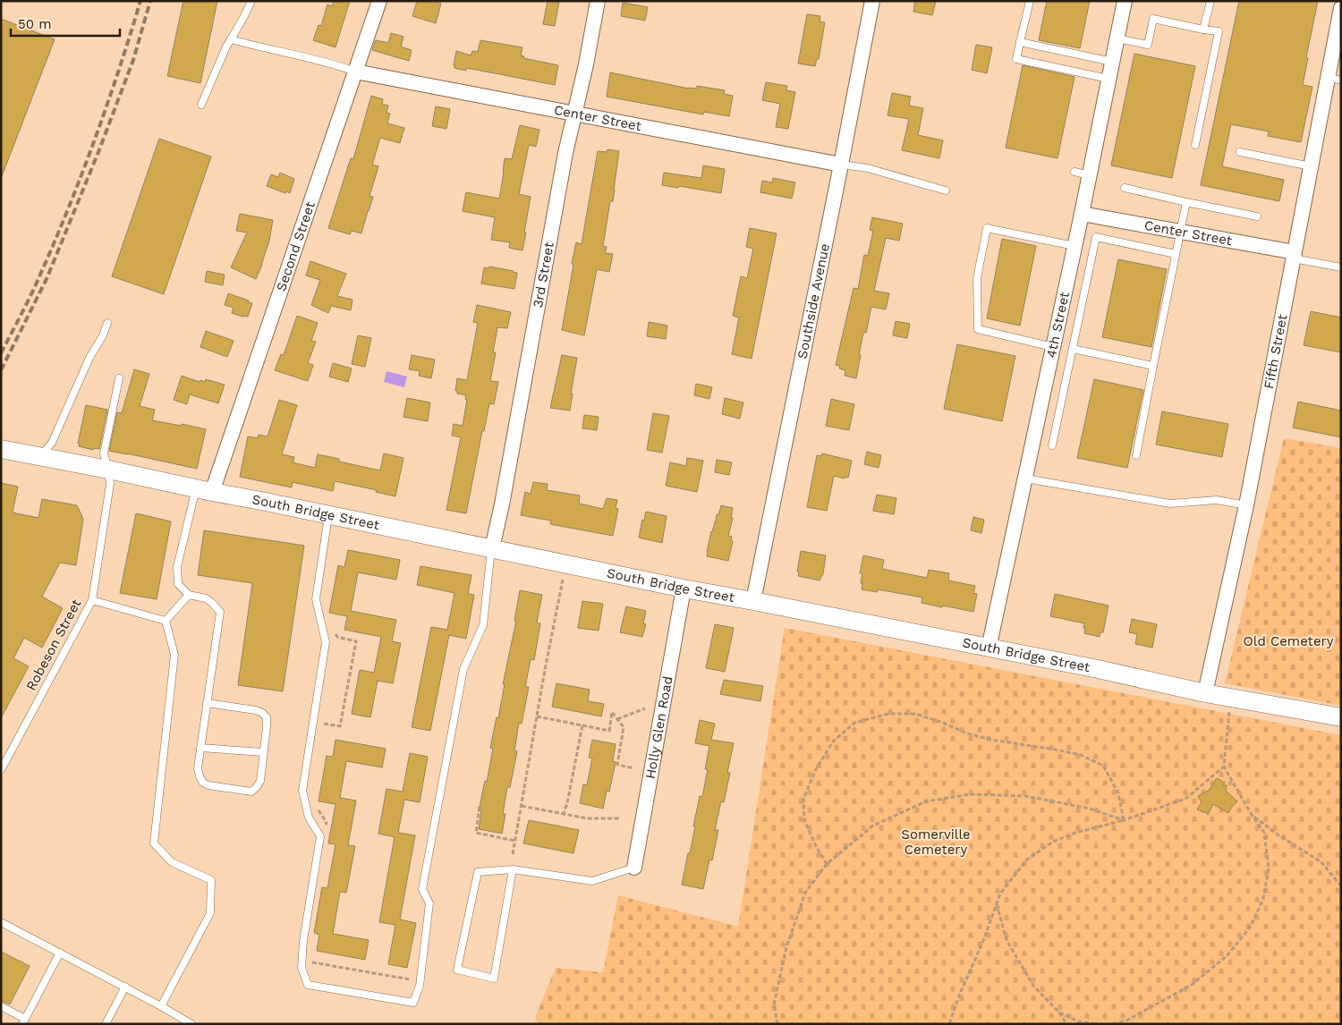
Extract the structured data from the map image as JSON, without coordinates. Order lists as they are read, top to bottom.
{
  "streets": {
    "street": [
      "Center Street",
      "Second Street",
      "3rd Street",
      "Southside Avenue",
      "4th Street",
      "Fifth Street",
      "South Bridge Street",
      "Holly Glen Road"
    ],
    "lane": ["Robeson Street"]
  },
  "crossings": [
    ["Center Street", "Second Street"],
    ["Center Street", "3rd Street"],
    ["Center Street", "Southside Avenue"],
    ["Center Street", "4th Street"],
    ["Center Street", "Fifth Street"],
    ["Second Street", "South Bridge Street"],
    ["3rd Street", "South Bridge Street"],
    ["Southside Avenue", "South Bridge Street"],
    ["4th Street", "South Bridge Street"],
    ["Fifth Street", "South Bridge Street"],
    ["South Bridge Street", "Robeson Street"],
    ["South Bridge Street", "Holly Glen Road"]
  ],
  "parks": ["Old Cemetery", "Somerville Cemetery"],
  "scale_bar": "50 m"
}
